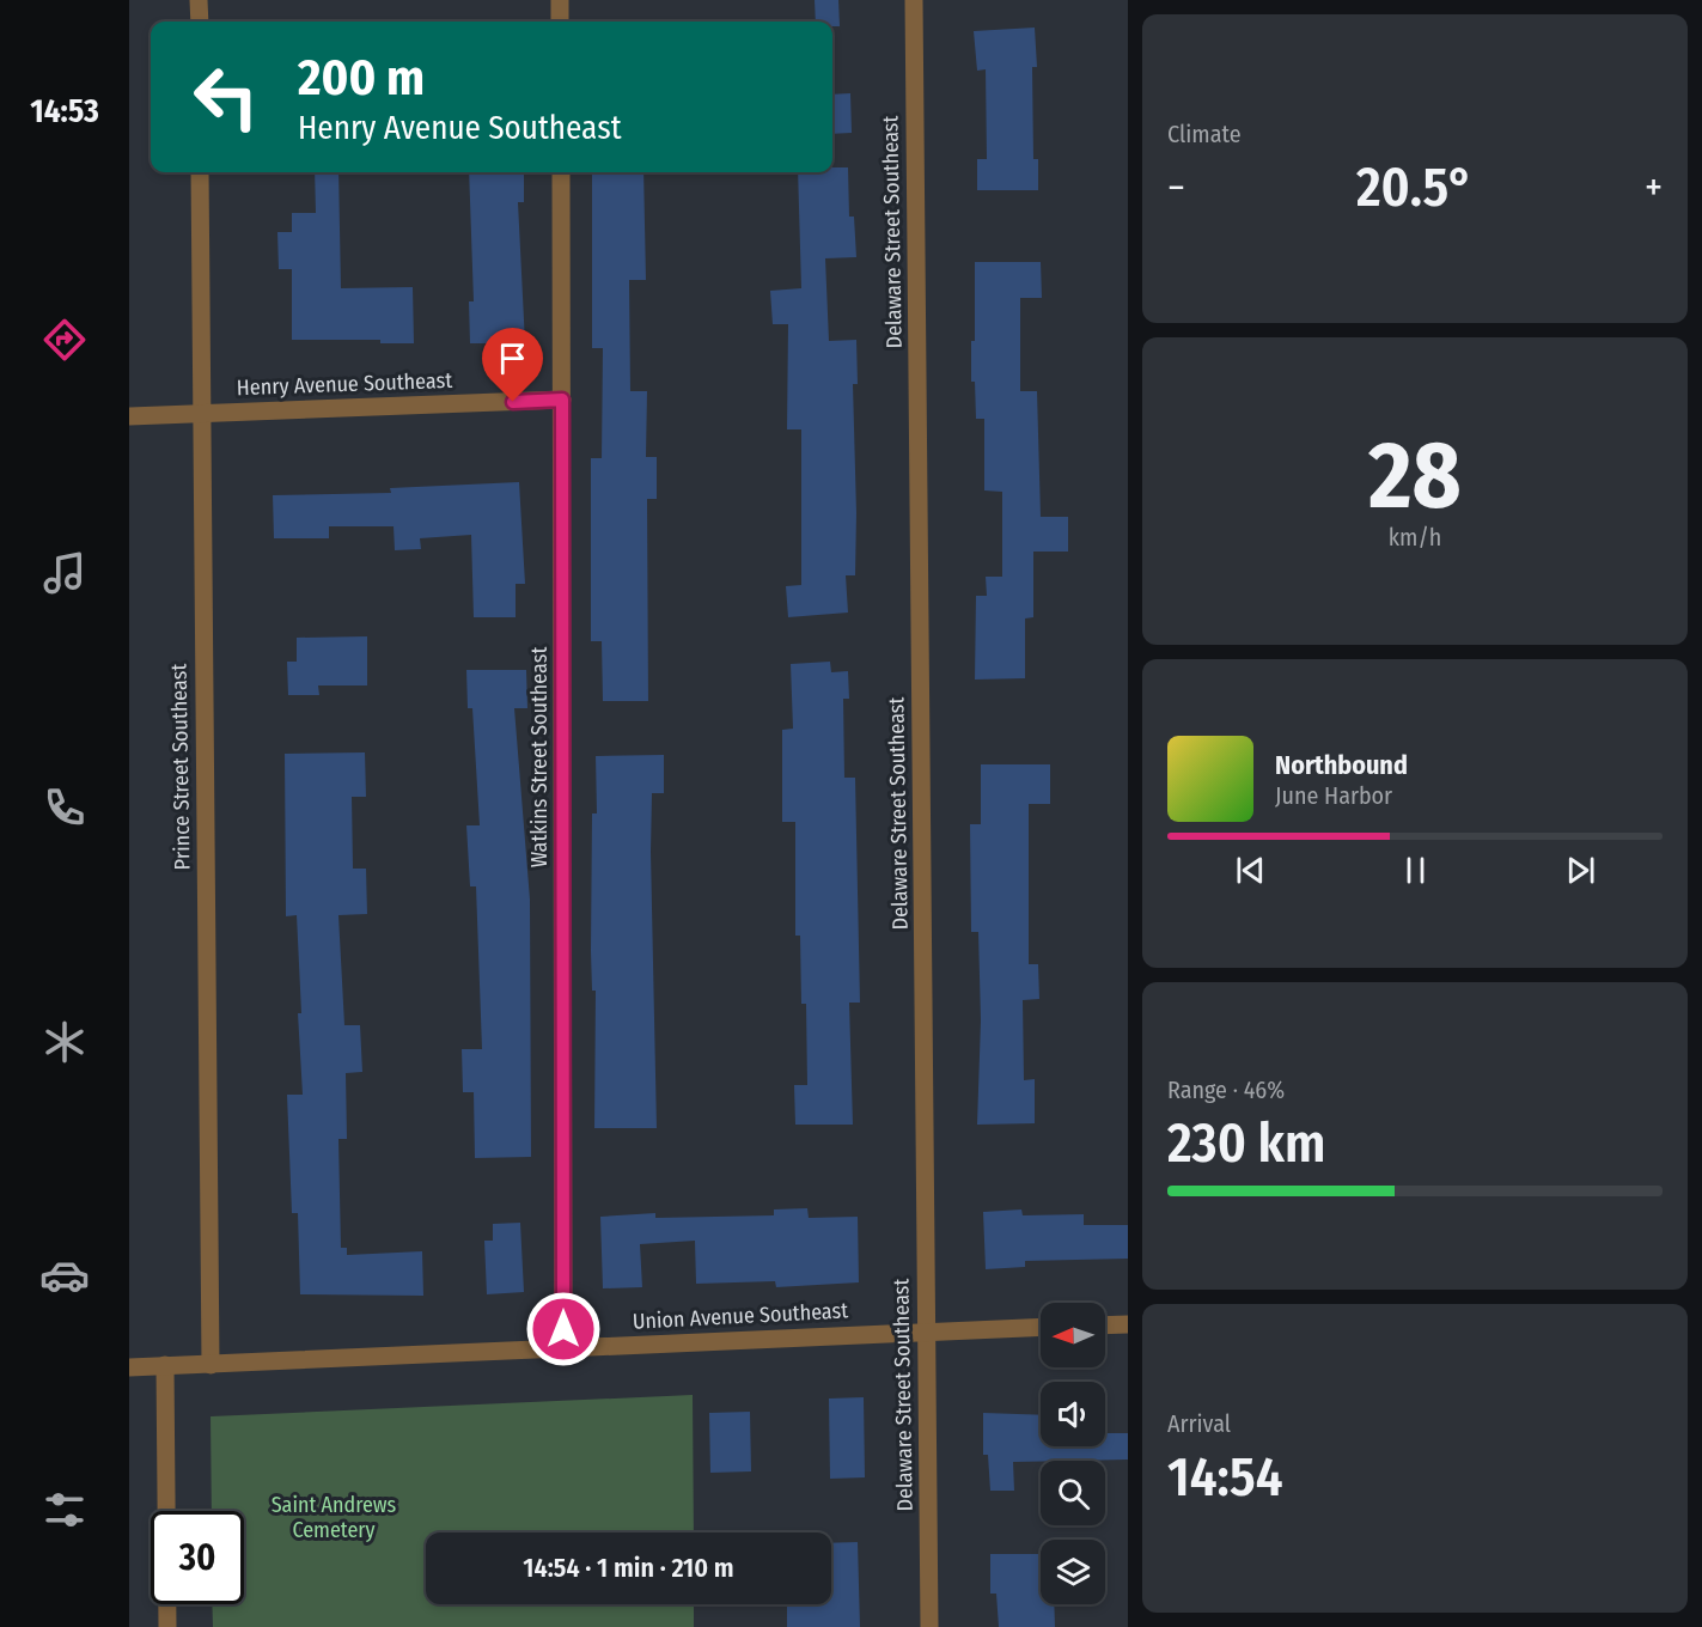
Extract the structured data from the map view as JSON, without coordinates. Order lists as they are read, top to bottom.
{
  "streets": {
    "street": [
      "Delaware Street Southeast",
      "Henry Avenue Southeast",
      "Watkins Street Southeast",
      "Prince Street Southeast",
      "Union Avenue Southeast"
    ]
  },
  "crossings": [
    ["Delaware Street Southeast", "Union Avenue Southeast"],
    ["Henry Avenue Southeast", "Watkins Street Southeast"],
    ["Henry Avenue Southeast", "Prince Street Southeast"],
    ["Watkins Street Southeast", "Union Avenue Southeast"],
    ["Prince Street Southeast", "Union Avenue Southeast"]
  ],
  "parks": ["Saint Andrews Cemetery"],
  "north": "left",
  "page": {
    "tabs": "14:53",
    "tile": [
      "Climate",
      ["28", "km/h"],
      ["Range · 46%", "230 km"],
      ["Arrival", "14:54"]
    ],
    "turn": ["200 m", "Henry Avenue Southeast"],
    "heat": ["−", "20.5°", "+"],
    "song": ["Northbound", "June Harbor"],
    "limit": "30",
    "trip": "14:54 · 1 min · 210 m"
  }
}
